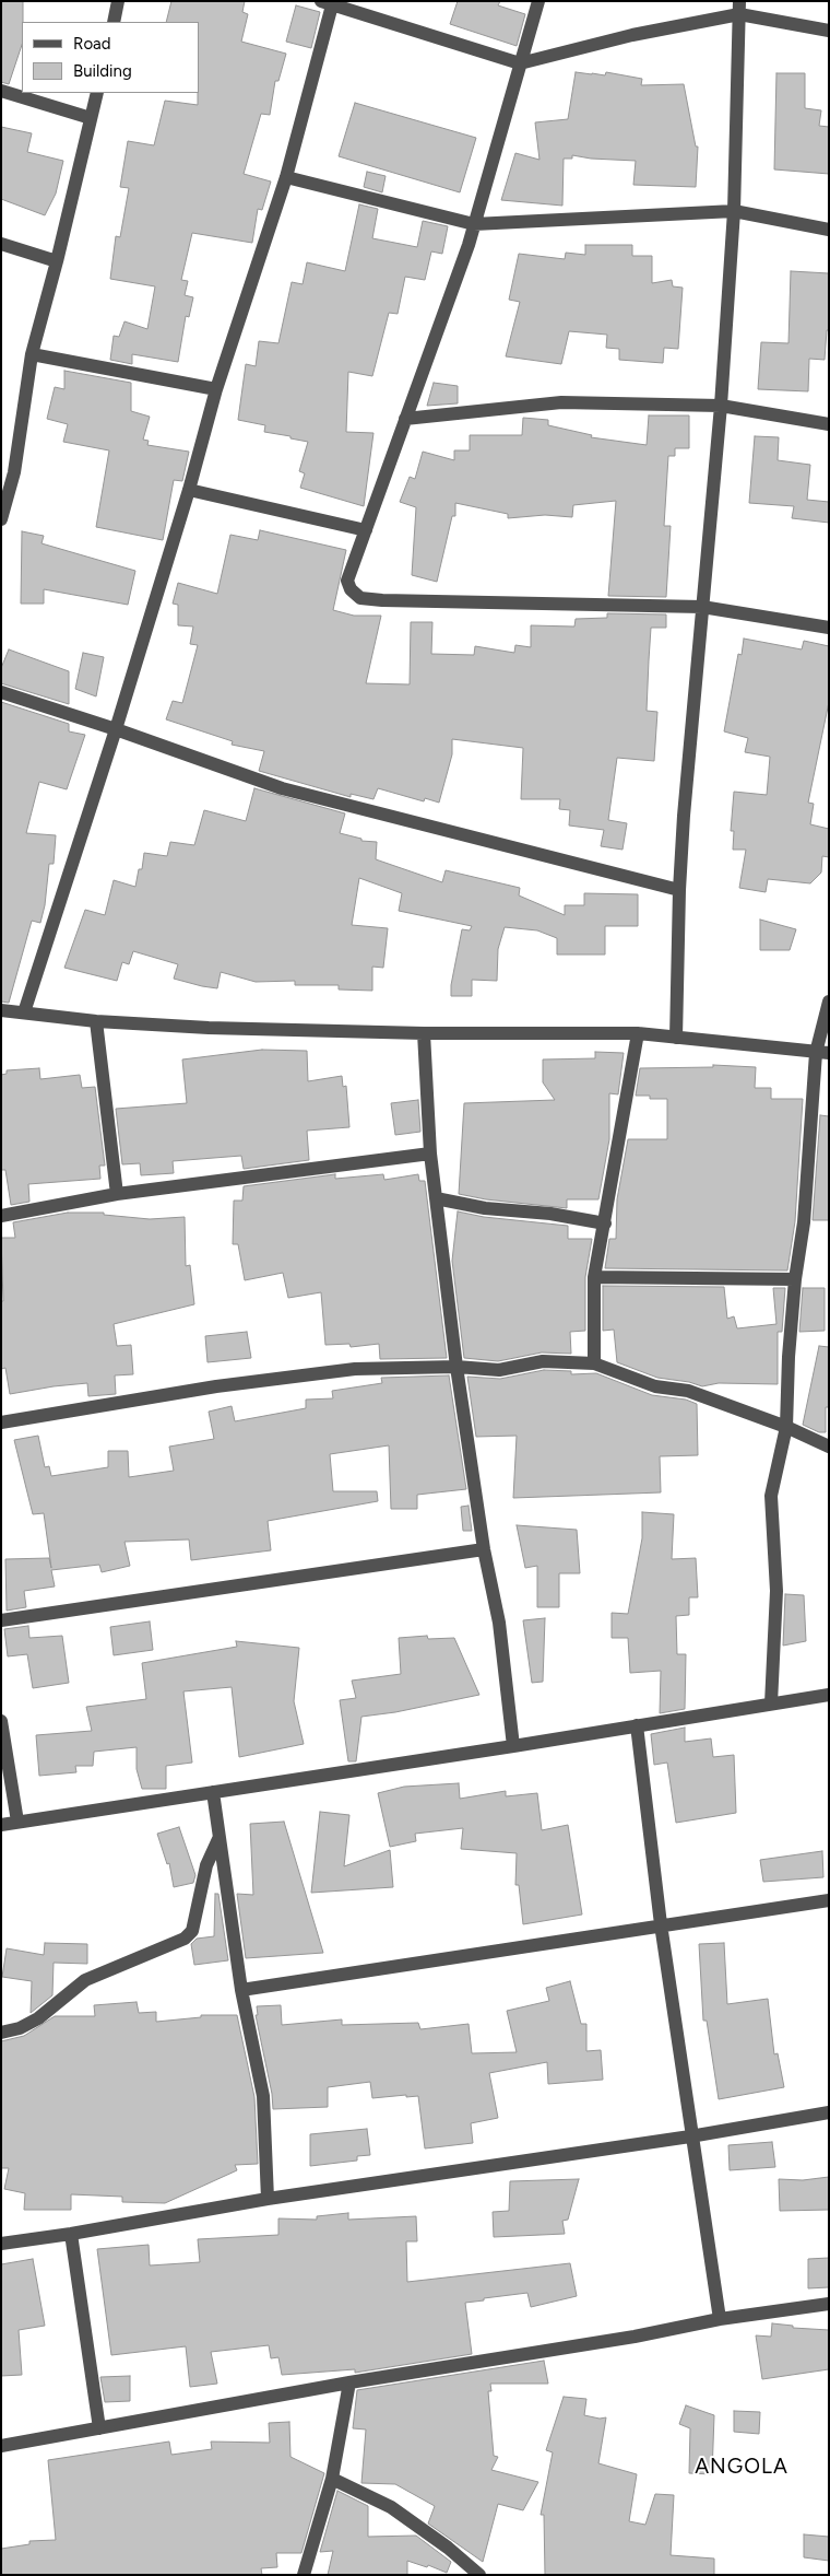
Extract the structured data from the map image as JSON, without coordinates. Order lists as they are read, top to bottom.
{
  "districts": ["ANGOLA"],
  "legend": ["Road", "Building"]
}
